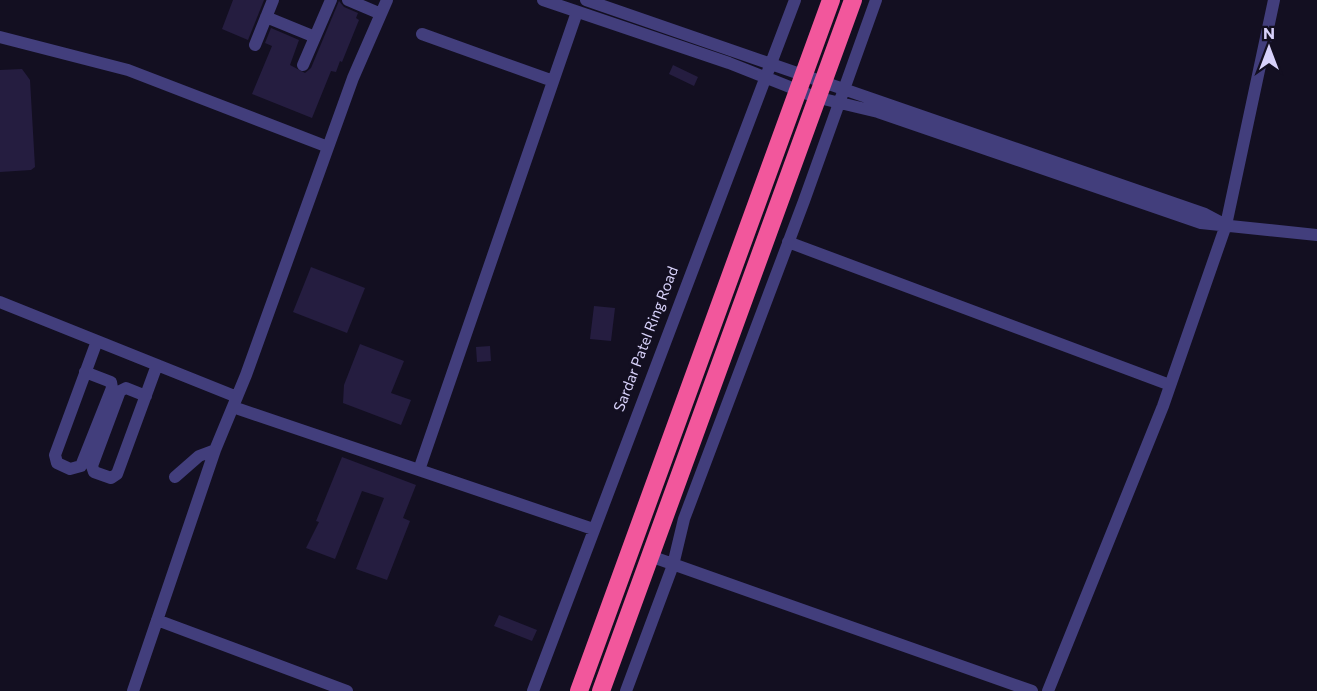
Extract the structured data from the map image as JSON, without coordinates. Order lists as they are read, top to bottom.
{
  "streets": {
    "street": ["Sardar Patel Ring Road"]
  },
  "north": "top"
}
